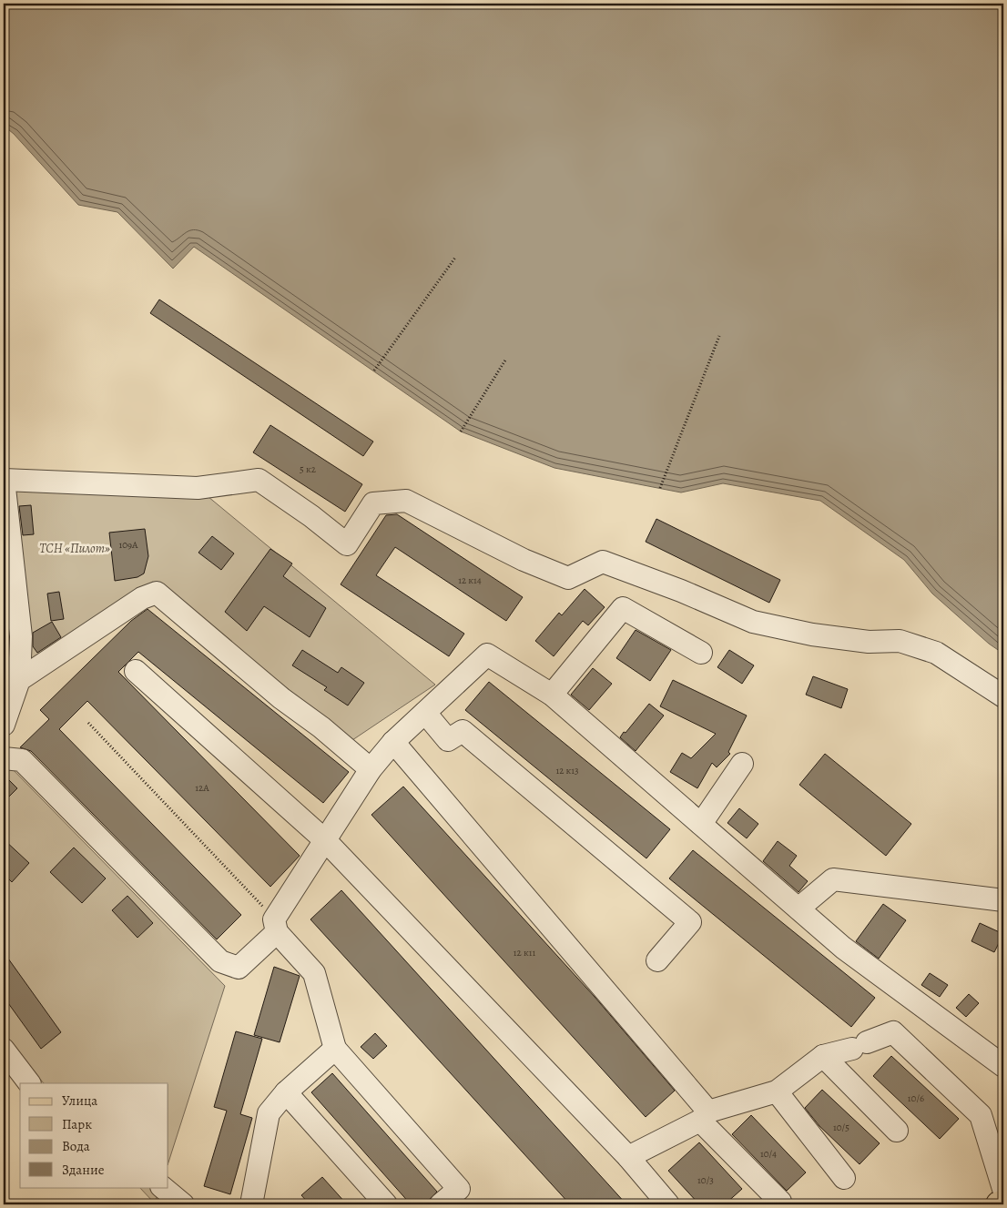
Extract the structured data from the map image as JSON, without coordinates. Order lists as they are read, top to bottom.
{
  "parks": ["ТСН «Пилот»"],
  "house_numbers": [
    "5 к2",
    "109А",
    "12 к14",
    "12 к13",
    "12А",
    "12 к11",
    "10/6",
    "10/5",
    "10/4",
    "10/3"
  ],
  "legend": [
    "Улица",
    "Парк",
    "Вода",
    "Здание"
  ]
}
